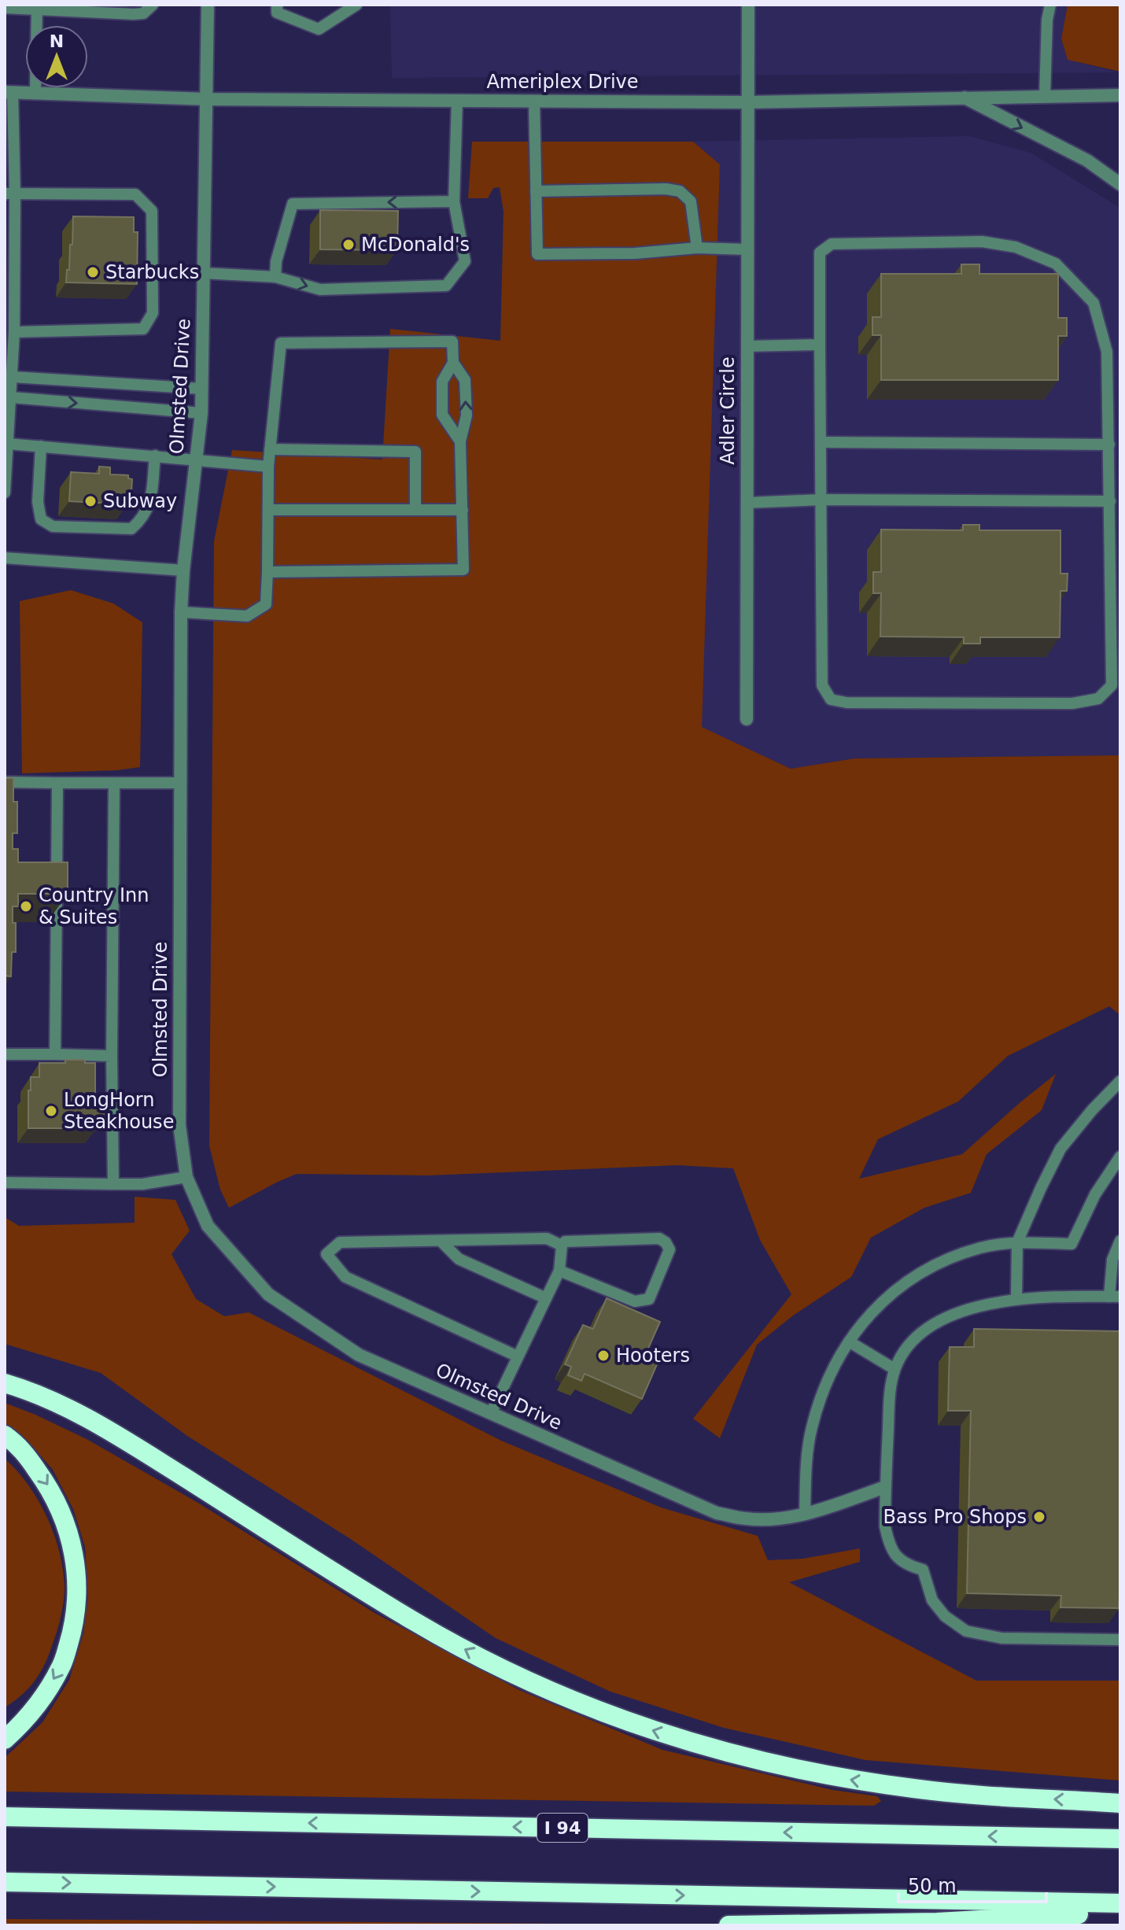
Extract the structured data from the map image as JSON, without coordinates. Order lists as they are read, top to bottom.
{
  "streets": {
    "highway": ["I 94"],
    "street": ["Ameriplex Drive", "Olmsted Drive", "Adler Circle"]
  },
  "crossings": [
    ["Ameriplex Drive", "Olmsted Drive"],
    ["Ameriplex Drive", "Adler Circle"]
  ],
  "places": [
    "McDonald's",
    "Starbucks",
    "Subway",
    "Country Inn & Suites",
    "LongHorn Steakhouse",
    "Hooters",
    "Bass Pro Shops"
  ],
  "scale_bar": "50 m",
  "north": "top"
}
